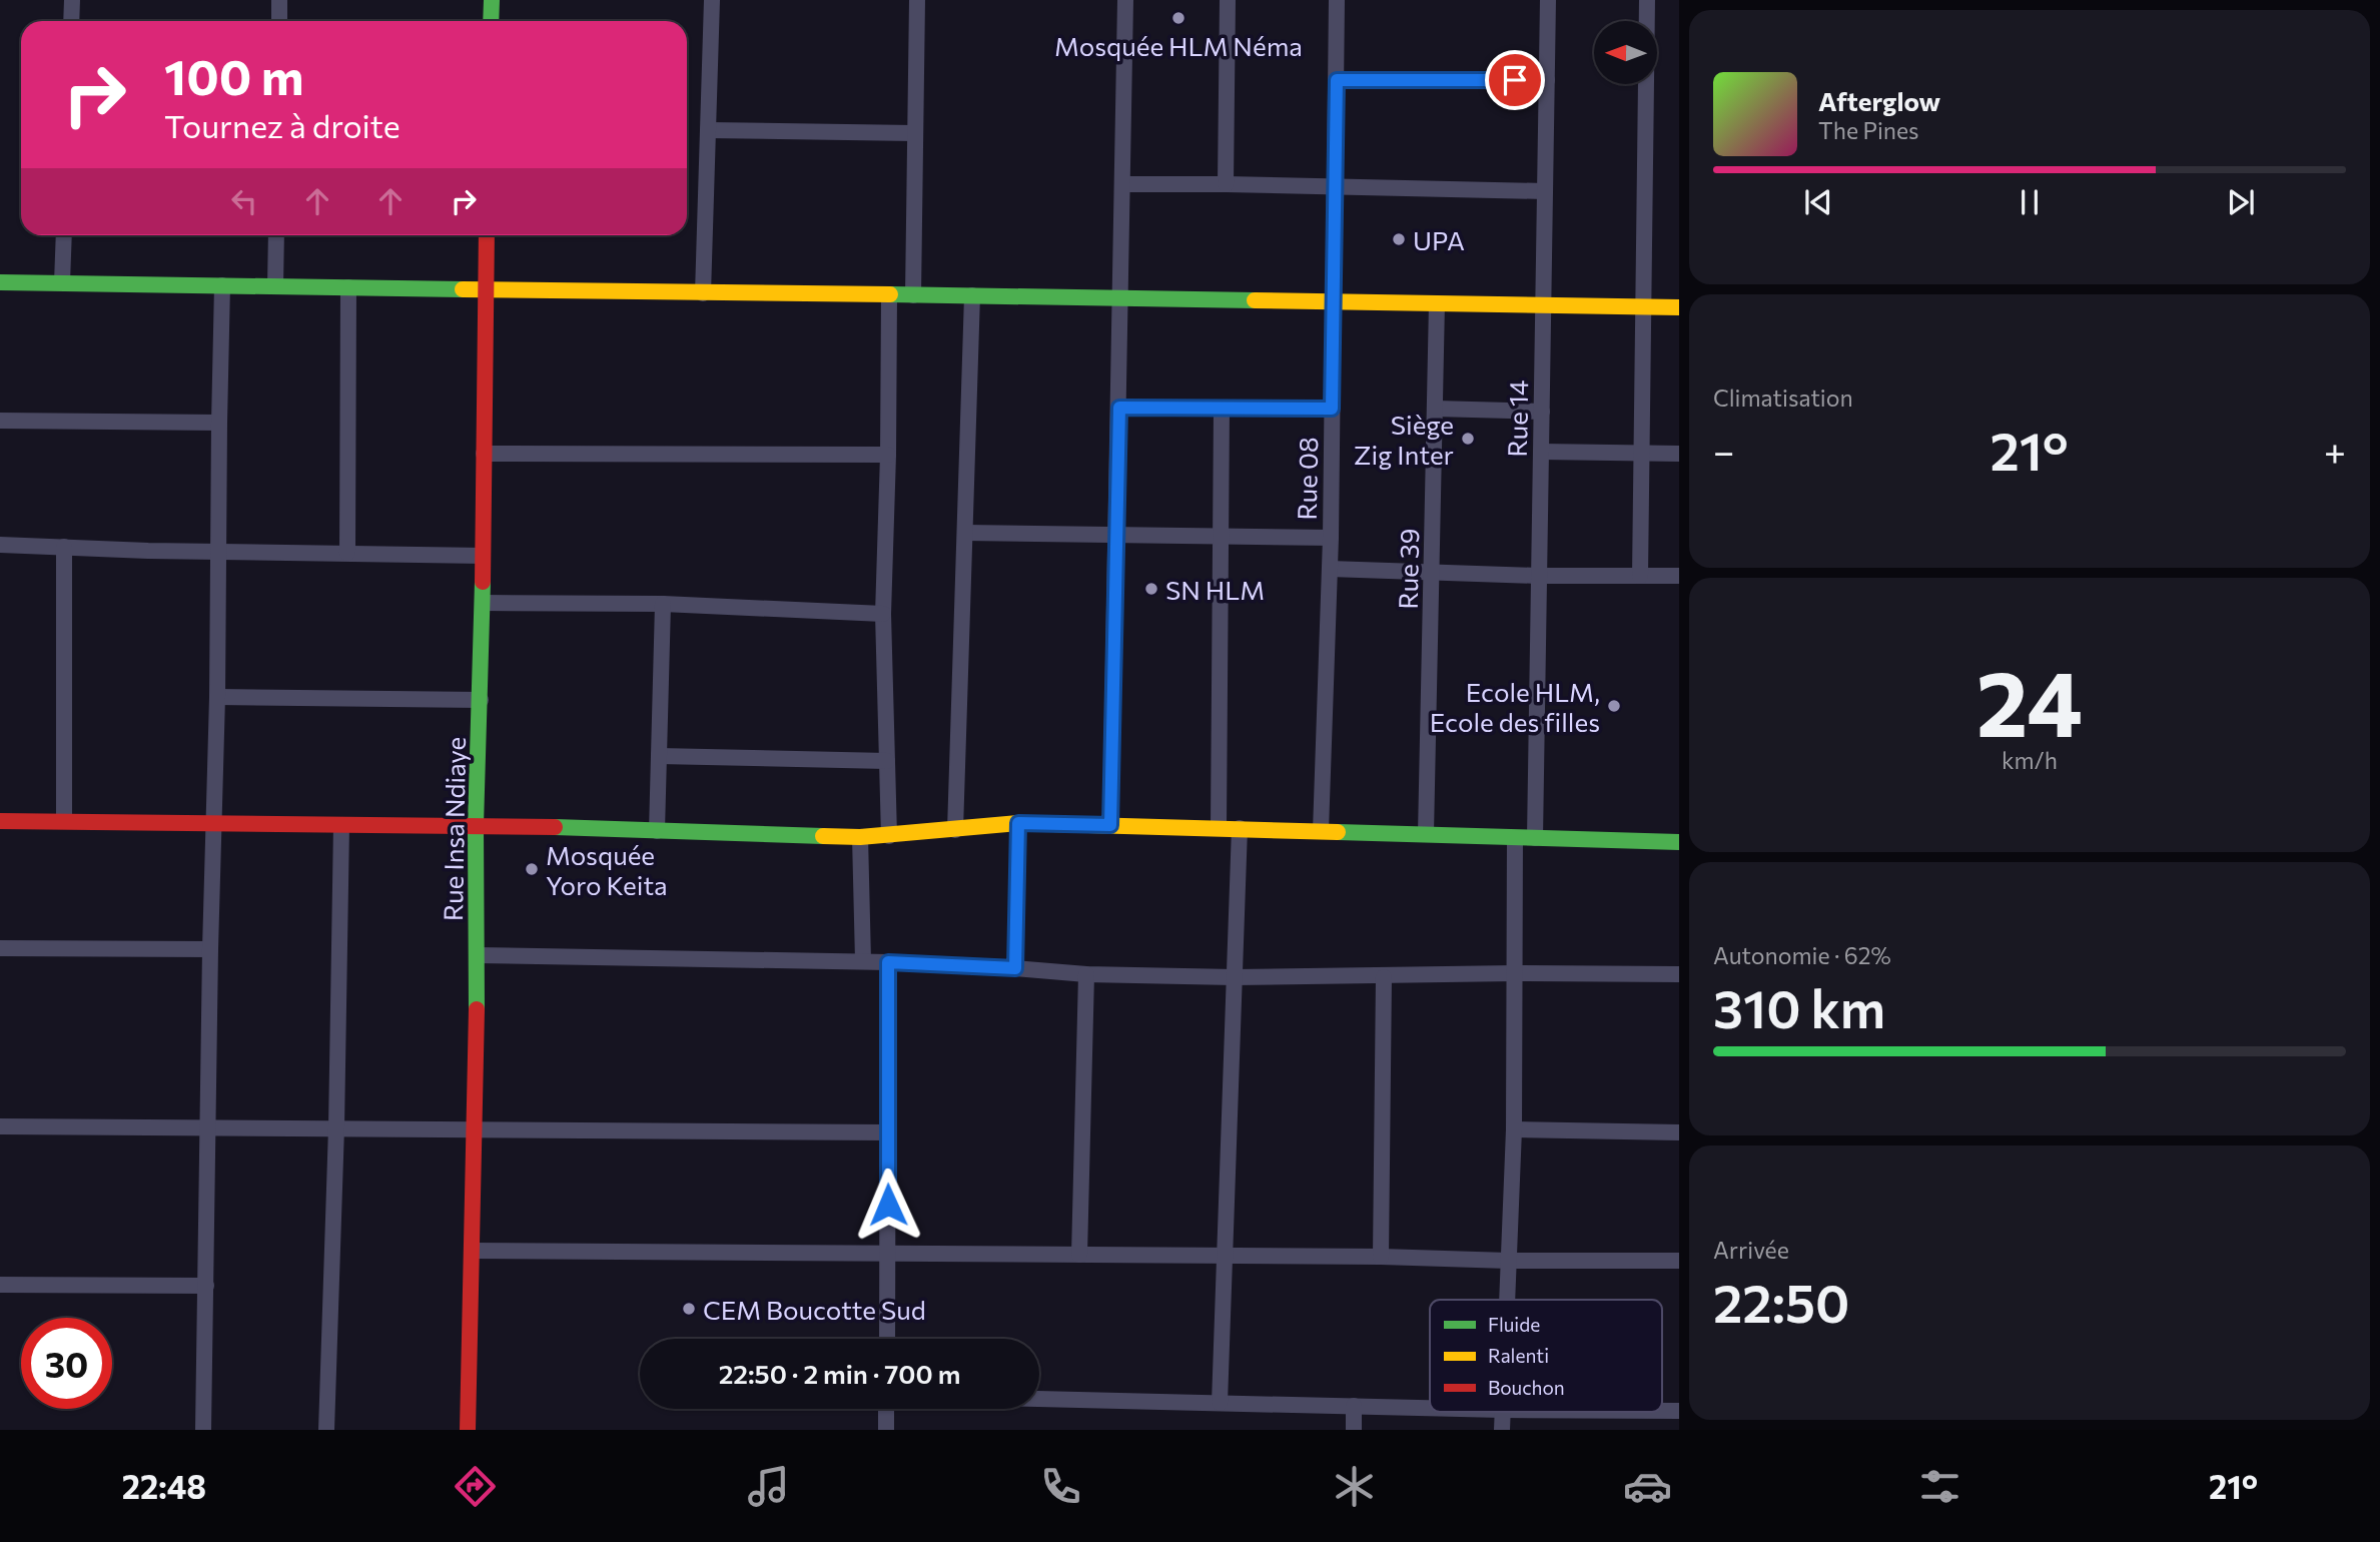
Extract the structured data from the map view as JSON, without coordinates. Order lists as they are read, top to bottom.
{
  "streets": {
    "street": [
      "Rue 14",
      "Rue 08",
      "Rue 39",
      "Rue Insa Ndiaye"
    ]
  },
  "places": [
    "Mosquée HLM Néma",
    "UPA",
    "Siège Zig Inter",
    "SN HLM",
    "Ecole HLM, Ecole des filles",
    "Mosquée Yoro Keita",
    "CEM Boucotte Sud"
  ],
  "legend": ["Fluide", "Ralenti", "Bouchon"],
  "north": "left",
  "page": {
    "turn": ["100 m", "Tournez à droite"],
    "song": ["Afterglow", "The Pines"],
    "tile": [
      "Climatisation",
      ["24", "km/h"],
      ["Autonomie · 62%", "310 km"],
      ["Arrivée", "22:50"]
    ],
    "heat": ["−", "21°", "+"],
    "limit": "30",
    "trip": "22:50 · 2 min · 700 m",
    "tabs": ["22:48", "21°"]
  }
}
